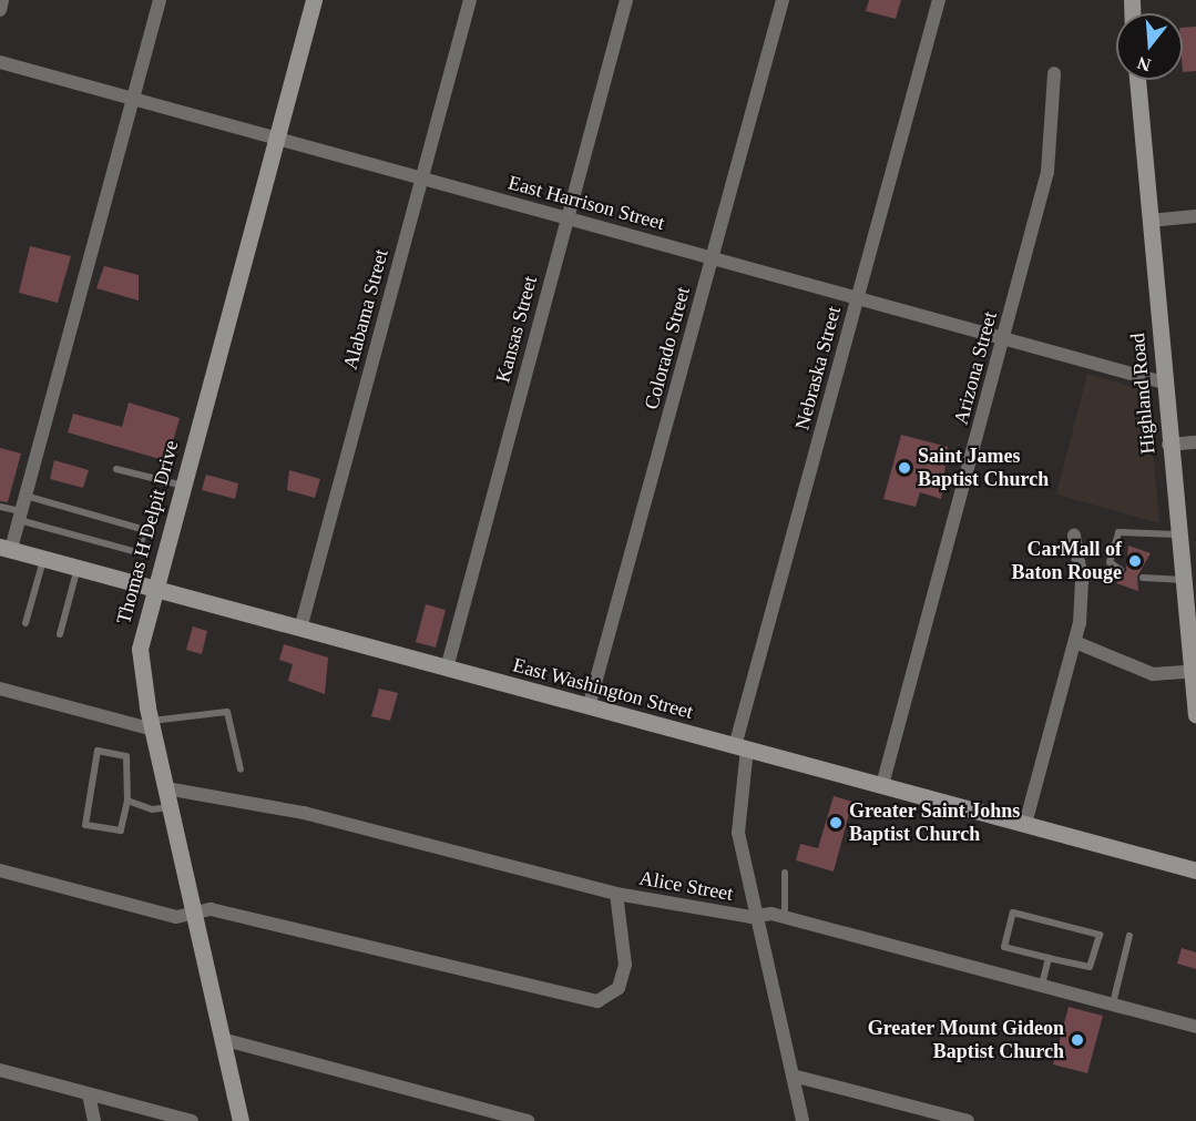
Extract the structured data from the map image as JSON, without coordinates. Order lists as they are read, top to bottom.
{
  "streets": {
    "street": [
      "East Harrison Street",
      "Alabama Street",
      "Kansas Street",
      "Colorado Street",
      "Nebraska Street",
      "Arizona Street",
      "Highland Road",
      "Thomas H Delpit Drive",
      "East Washington Street",
      "Alice Street"
    ]
  },
  "crossings": [
    ["East Harrison Street", "Alabama Street"],
    ["East Harrison Street", "Kansas Street"],
    ["East Harrison Street", "Colorado Street"],
    ["East Harrison Street", "Nebraska Street"],
    ["East Harrison Street", "Arizona Street"],
    ["East Harrison Street", "Highland Road"],
    ["East Harrison Street", "Thomas H Delpit Drive"],
    ["Alabama Street", "East Washington Street"],
    ["Kansas Street", "East Washington Street"],
    ["Colorado Street", "East Washington Street"],
    ["Nebraska Street", "East Washington Street"],
    ["Nebraska Street", "Alice Street"],
    ["Arizona Street", "East Washington Street"],
    ["Thomas H Delpit Drive", "East Washington Street"],
    ["Thomas H Delpit Drive", "Alice Street"]
  ],
  "places": [
    "Saint James Baptist Church",
    "CarMall of Baton Rouge",
    "Greater Saint Johns Baptist Church",
    "Greater Mount Gideon Baptist Church"
  ],
  "north": "bottom"
}
